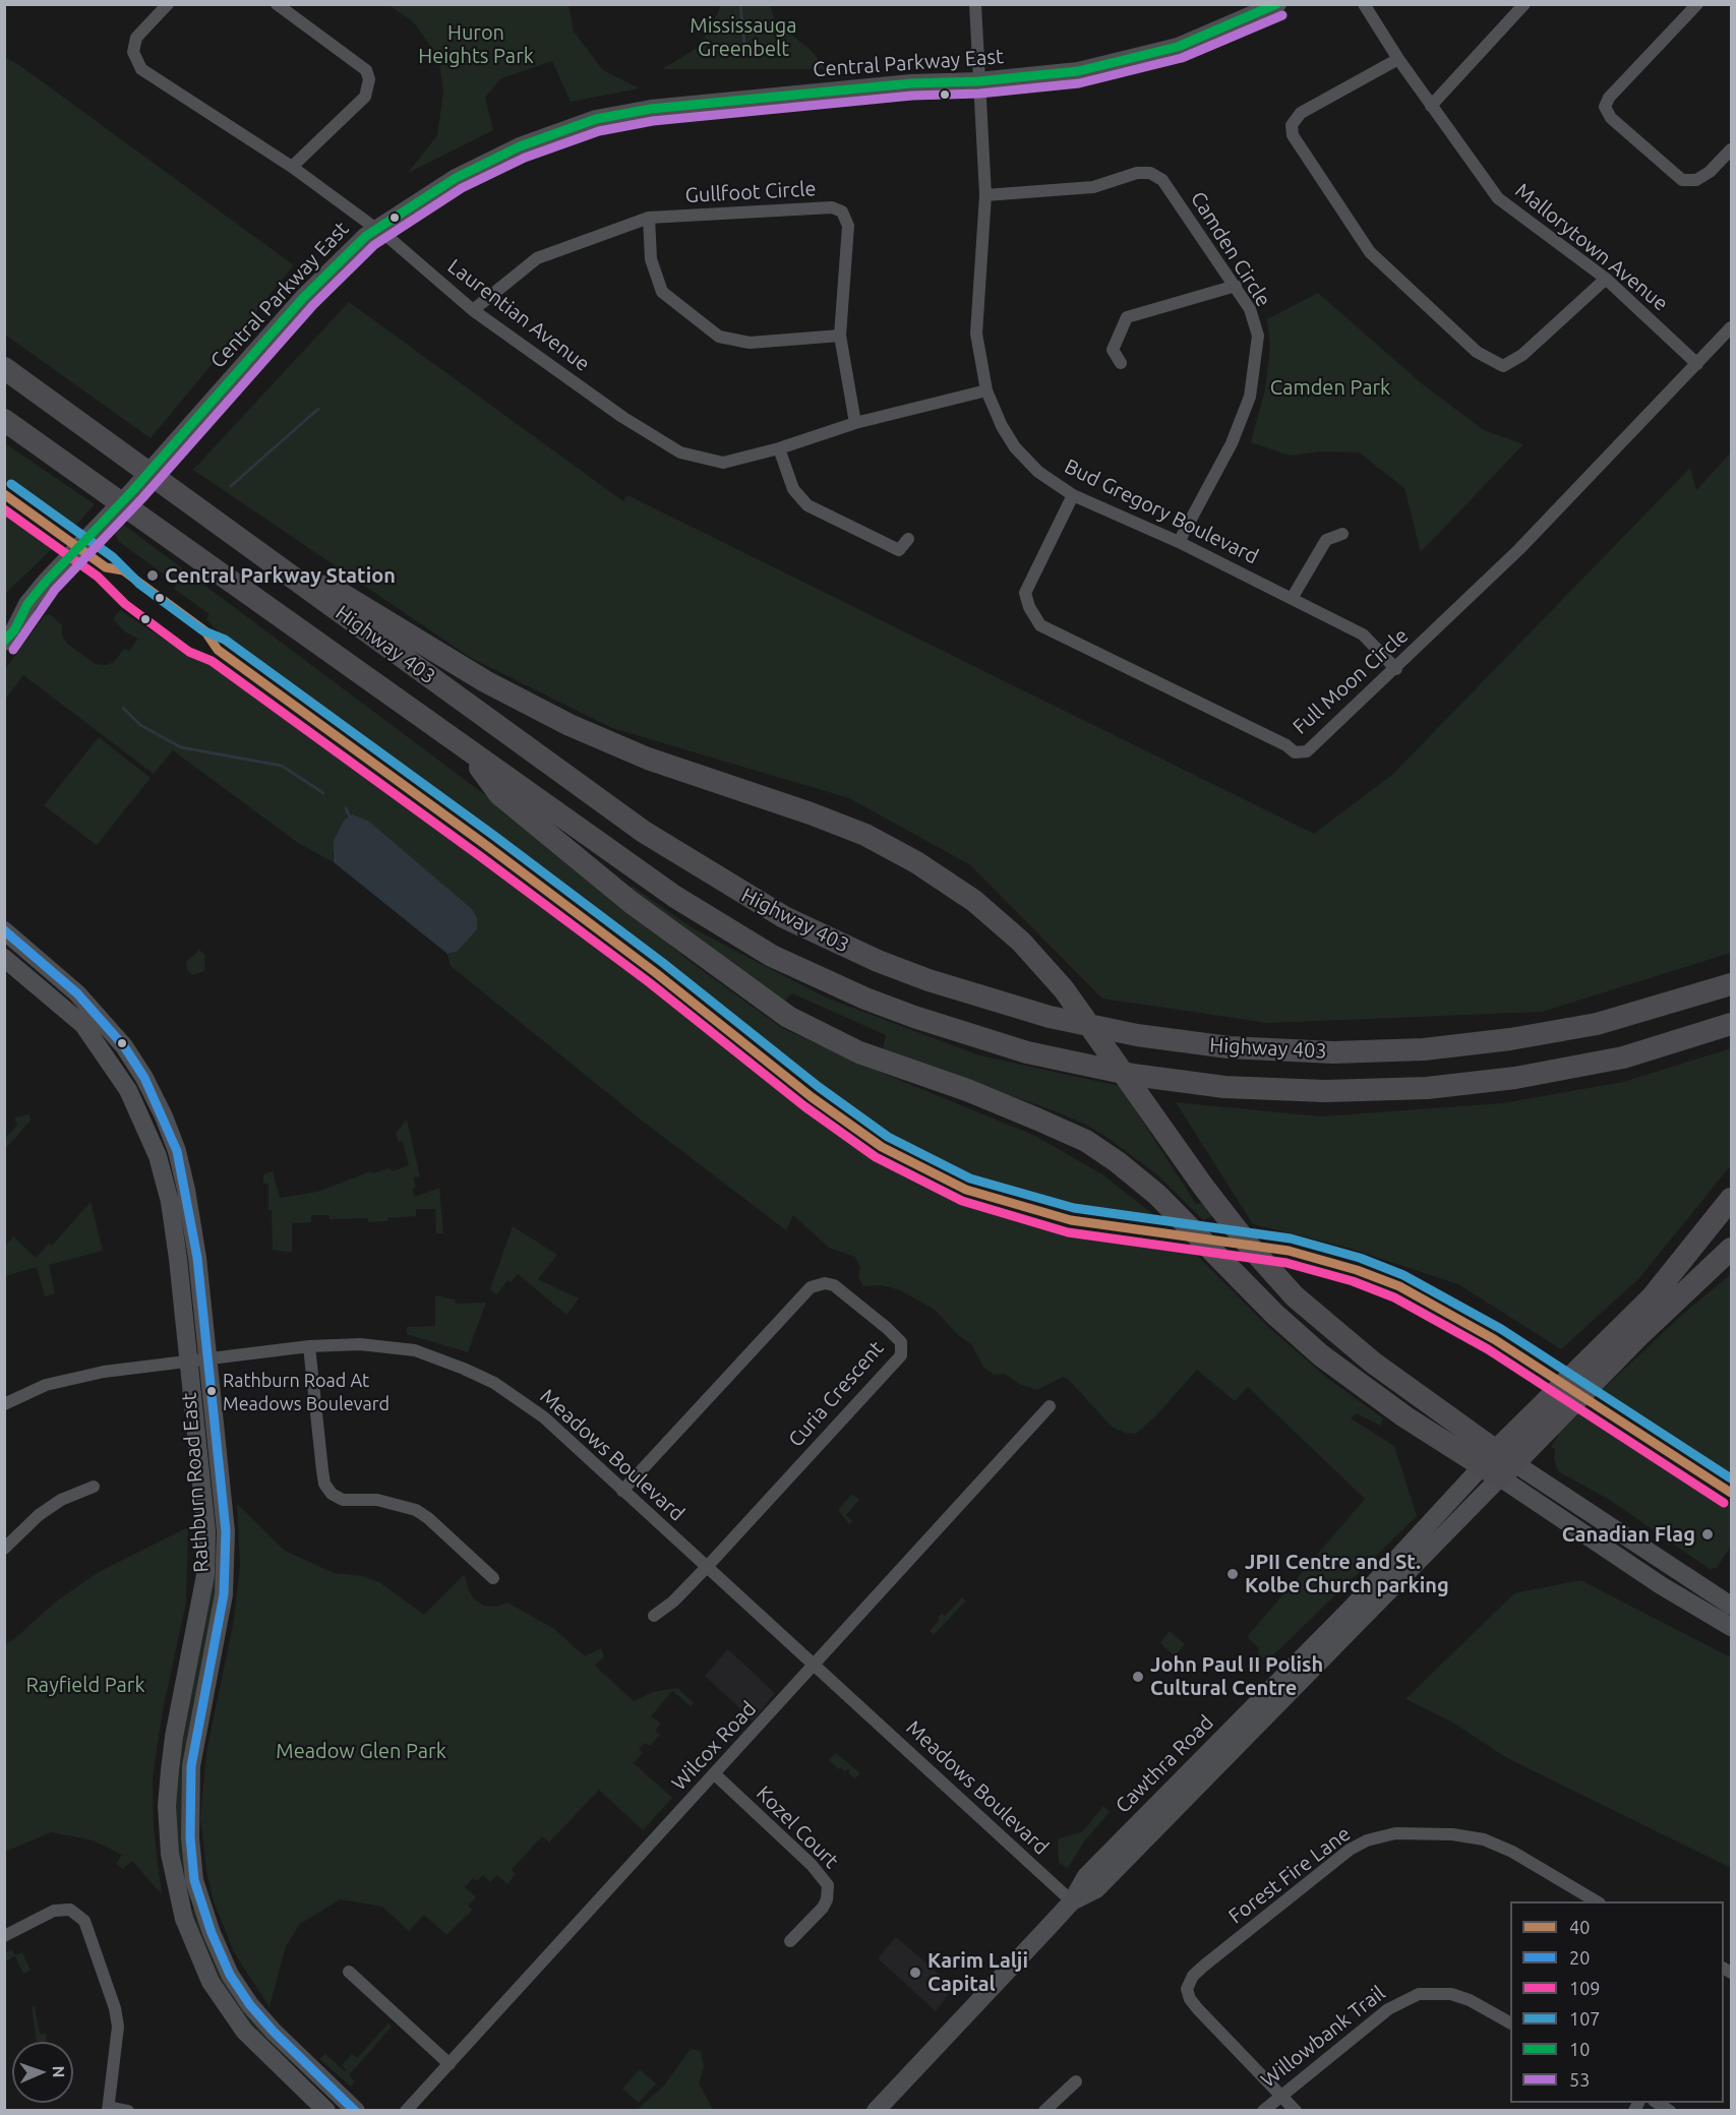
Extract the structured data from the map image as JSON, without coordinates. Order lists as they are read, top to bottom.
{
  "streets": {
    "highway": ["Highway 403"],
    "street": [
      "Central Parkway East",
      "Gullfoot Circle",
      "Mallorytown Avenue",
      "Camden Circle",
      "Laurentian Avenue",
      "Bud Gregory Boulevard",
      "Full Moon Circle",
      "Curia Crescent",
      "Meadows Boulevard",
      "Rathburn Road East",
      "Wilcox Road",
      "Cawthra Road",
      "Kozel Court",
      "Forest Fire Lane",
      "Willowbank Trail"
    ]
  },
  "crossings": [
    ["Central Parkway East", "Laurentian Avenue"],
    ["Central Parkway East", "Bud Gregory Boulevard"],
    ["Gullfoot Circle", "Laurentian Avenue"],
    ["Mallorytown Avenue", "Full Moon Circle"],
    ["Camden Circle", "Bud Gregory Boulevard"],
    ["Laurentian Avenue", "Bud Gregory Boulevard"],
    ["Bud Gregory Boulevard", "Full Moon Circle"],
    ["Curia Crescent", "Meadows Boulevard"],
    ["Meadows Boulevard", "Rathburn Road East"],
    ["Meadows Boulevard", "Wilcox Road"],
    ["Meadows Boulevard", "Cawthra Road"],
    ["Wilcox Road", "Kozel Court"],
    ["Forest Fire Lane", "Willowbank Trail"]
  ],
  "parks": [
    "Mississauga Greenbelt",
    "Huron Heights Park",
    "Camden Park",
    "Rayfield Park",
    "Meadow Glen Park"
  ],
  "places": [
    "Central Parkway Station",
    "Rathburn Road At Meadows Boulevard",
    "Canadian Flag",
    "JPII Centre and St. Kolbe Church parking",
    "John Paul II Polish Cultural Centre",
    "Karim Lalji Capital"
  ],
  "lines": [
    "transit line 10",
    "transit line 53",
    "transit line 107",
    "transit line 40",
    "transit line 109",
    "transit line 20"
  ],
  "legend": [
    "40",
    "20",
    "109",
    "107",
    "10",
    "53"
  ],
  "north": "right"
}
